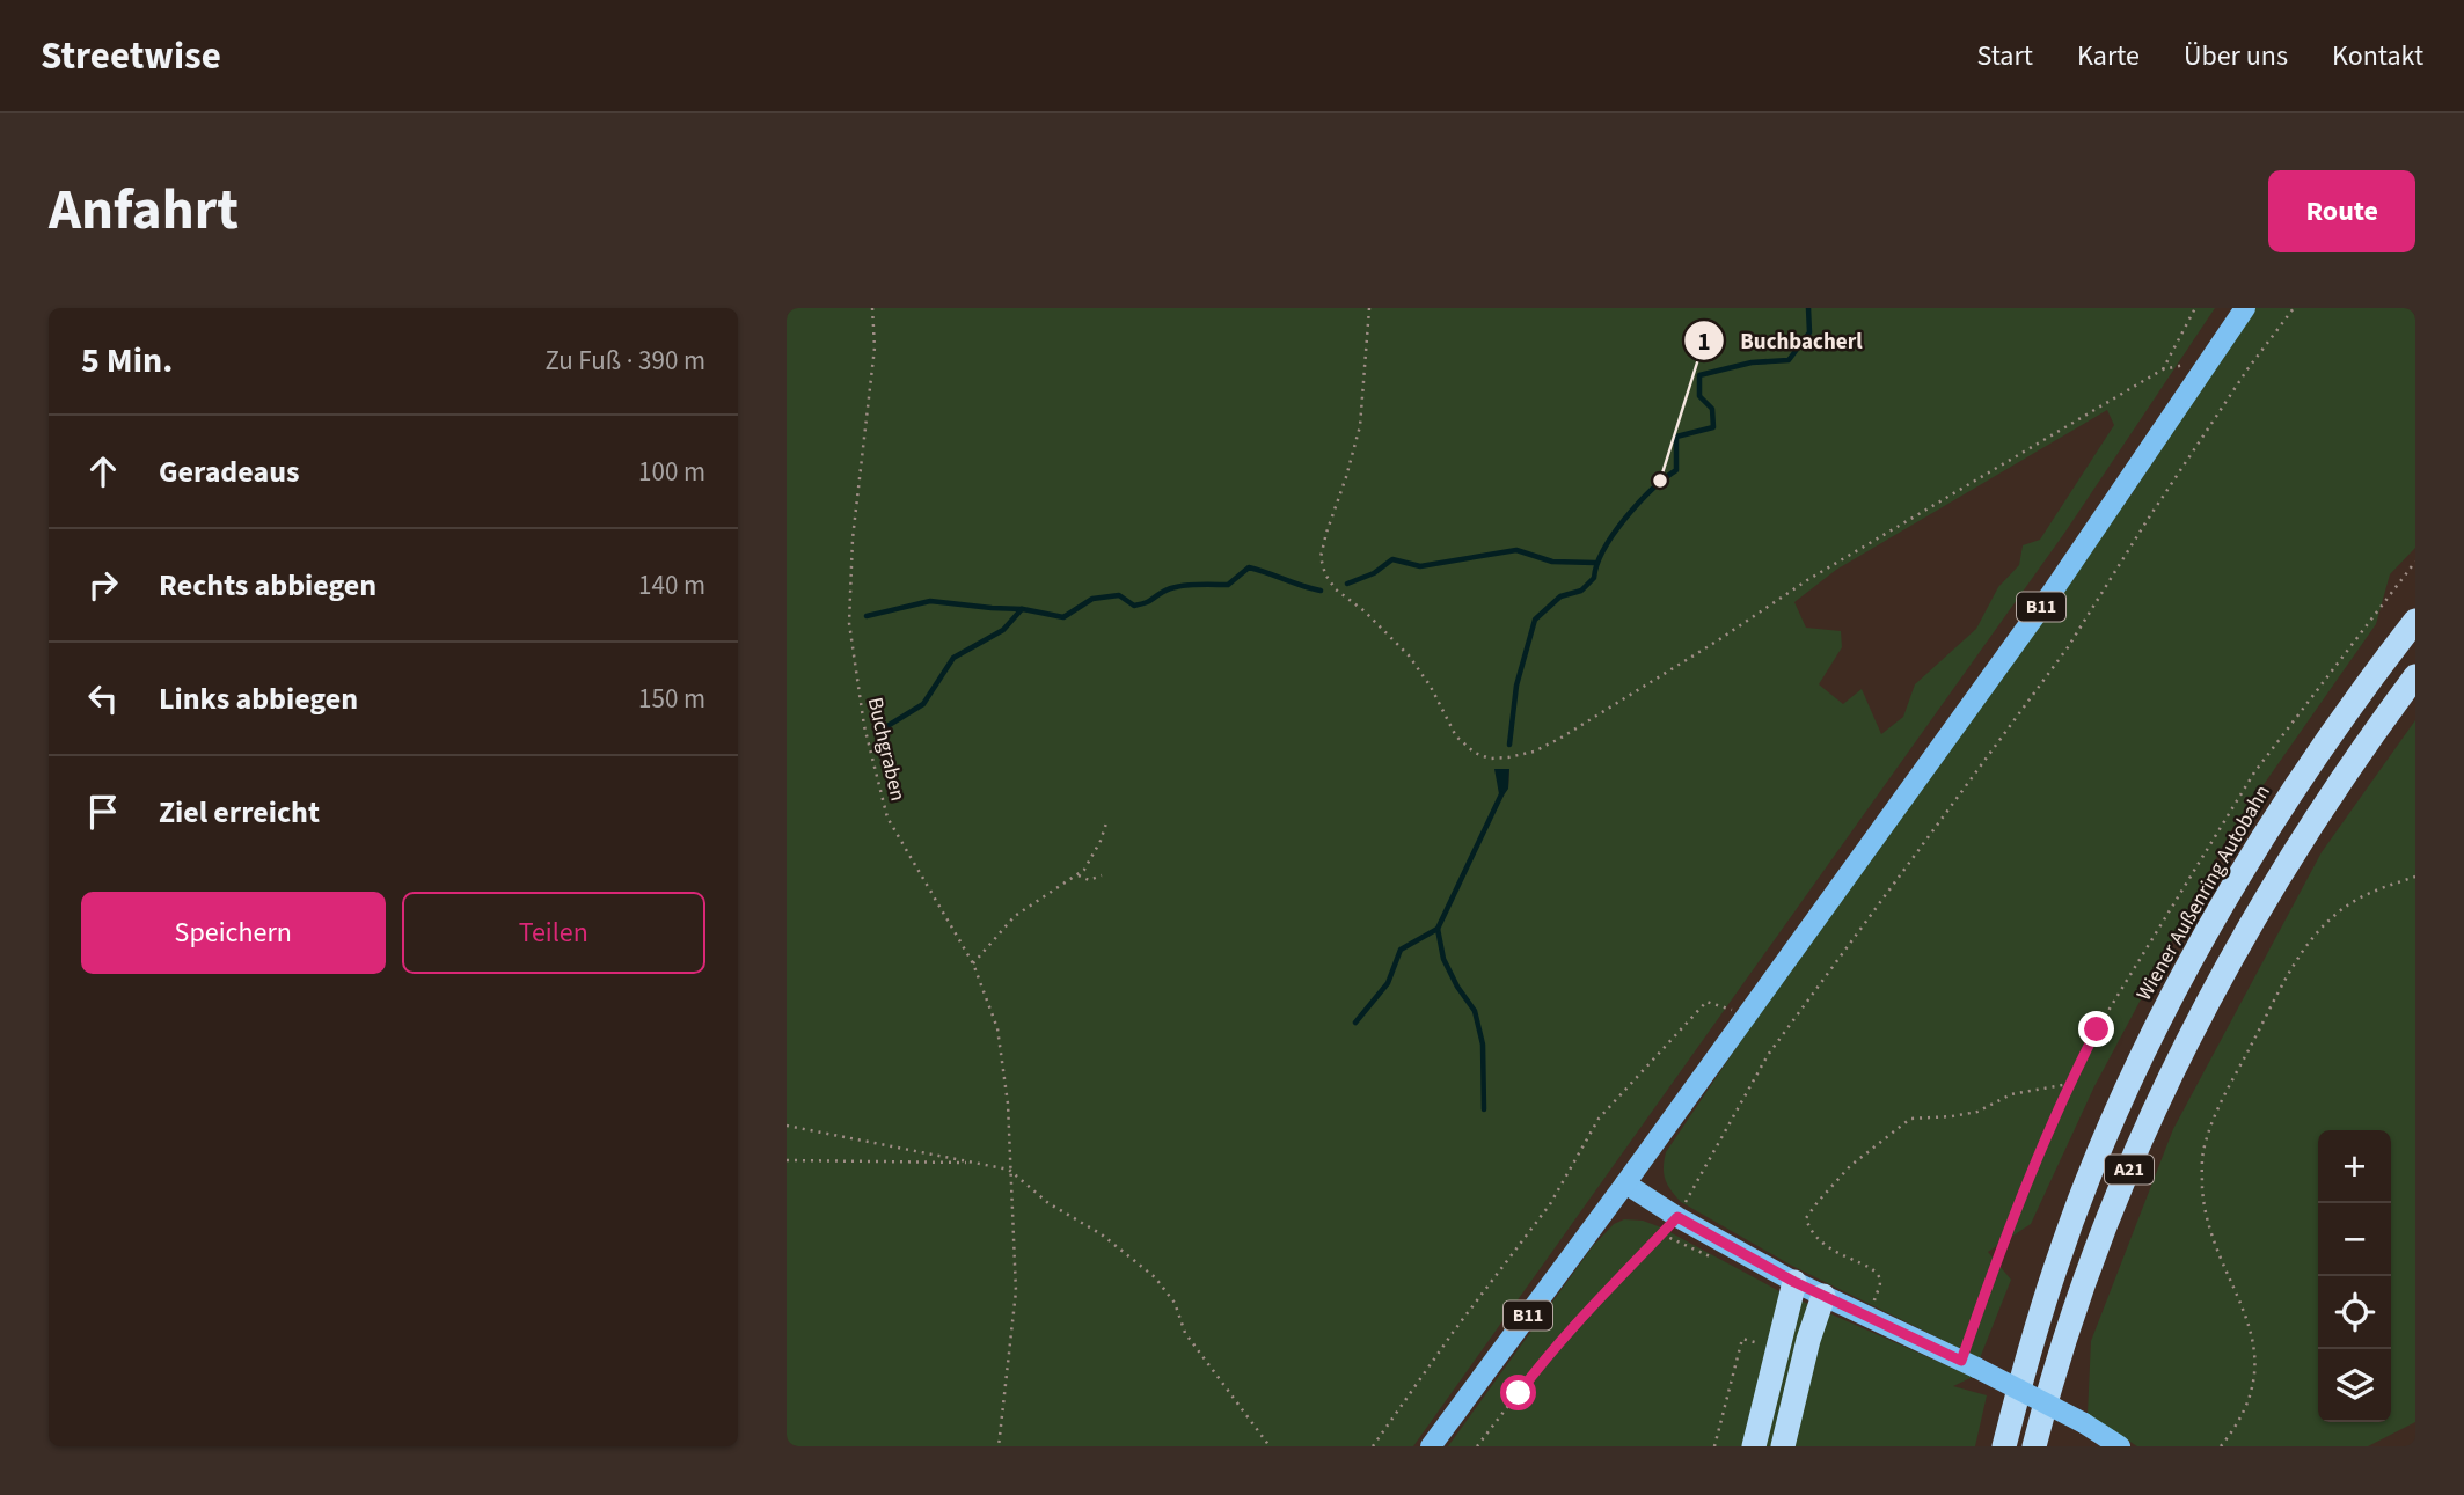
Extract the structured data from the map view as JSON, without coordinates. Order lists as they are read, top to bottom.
{
  "streets": {
    "highway": ["Wiener Außenring Autobahn", "A21"],
    "main road": ["B11"],
    "path": ["Buchgraben"]
  },
  "places": ["Buchbacherl"],
  "page": {
    "header": "Streetwise",
    "nav": [
      "Start",
      "Karte",
      "Über uns",
      "Kontakt"
    ],
    "title": "Anfahrt",
    "buttons": [
      "Route",
      ["Speichern", "Teilen"]
    ],
    "heading": ["5 Min.", "Zu Fuß · 390 m"],
    "list": [
      ["Geradeaus", "100 m"],
      ["Rechts abbiegen", "140 m"],
      ["Links abbiegen", "150 m"],
      "Ziel erreicht"
    ],
    "map_buttons": ["+", "−"]
  }
}
